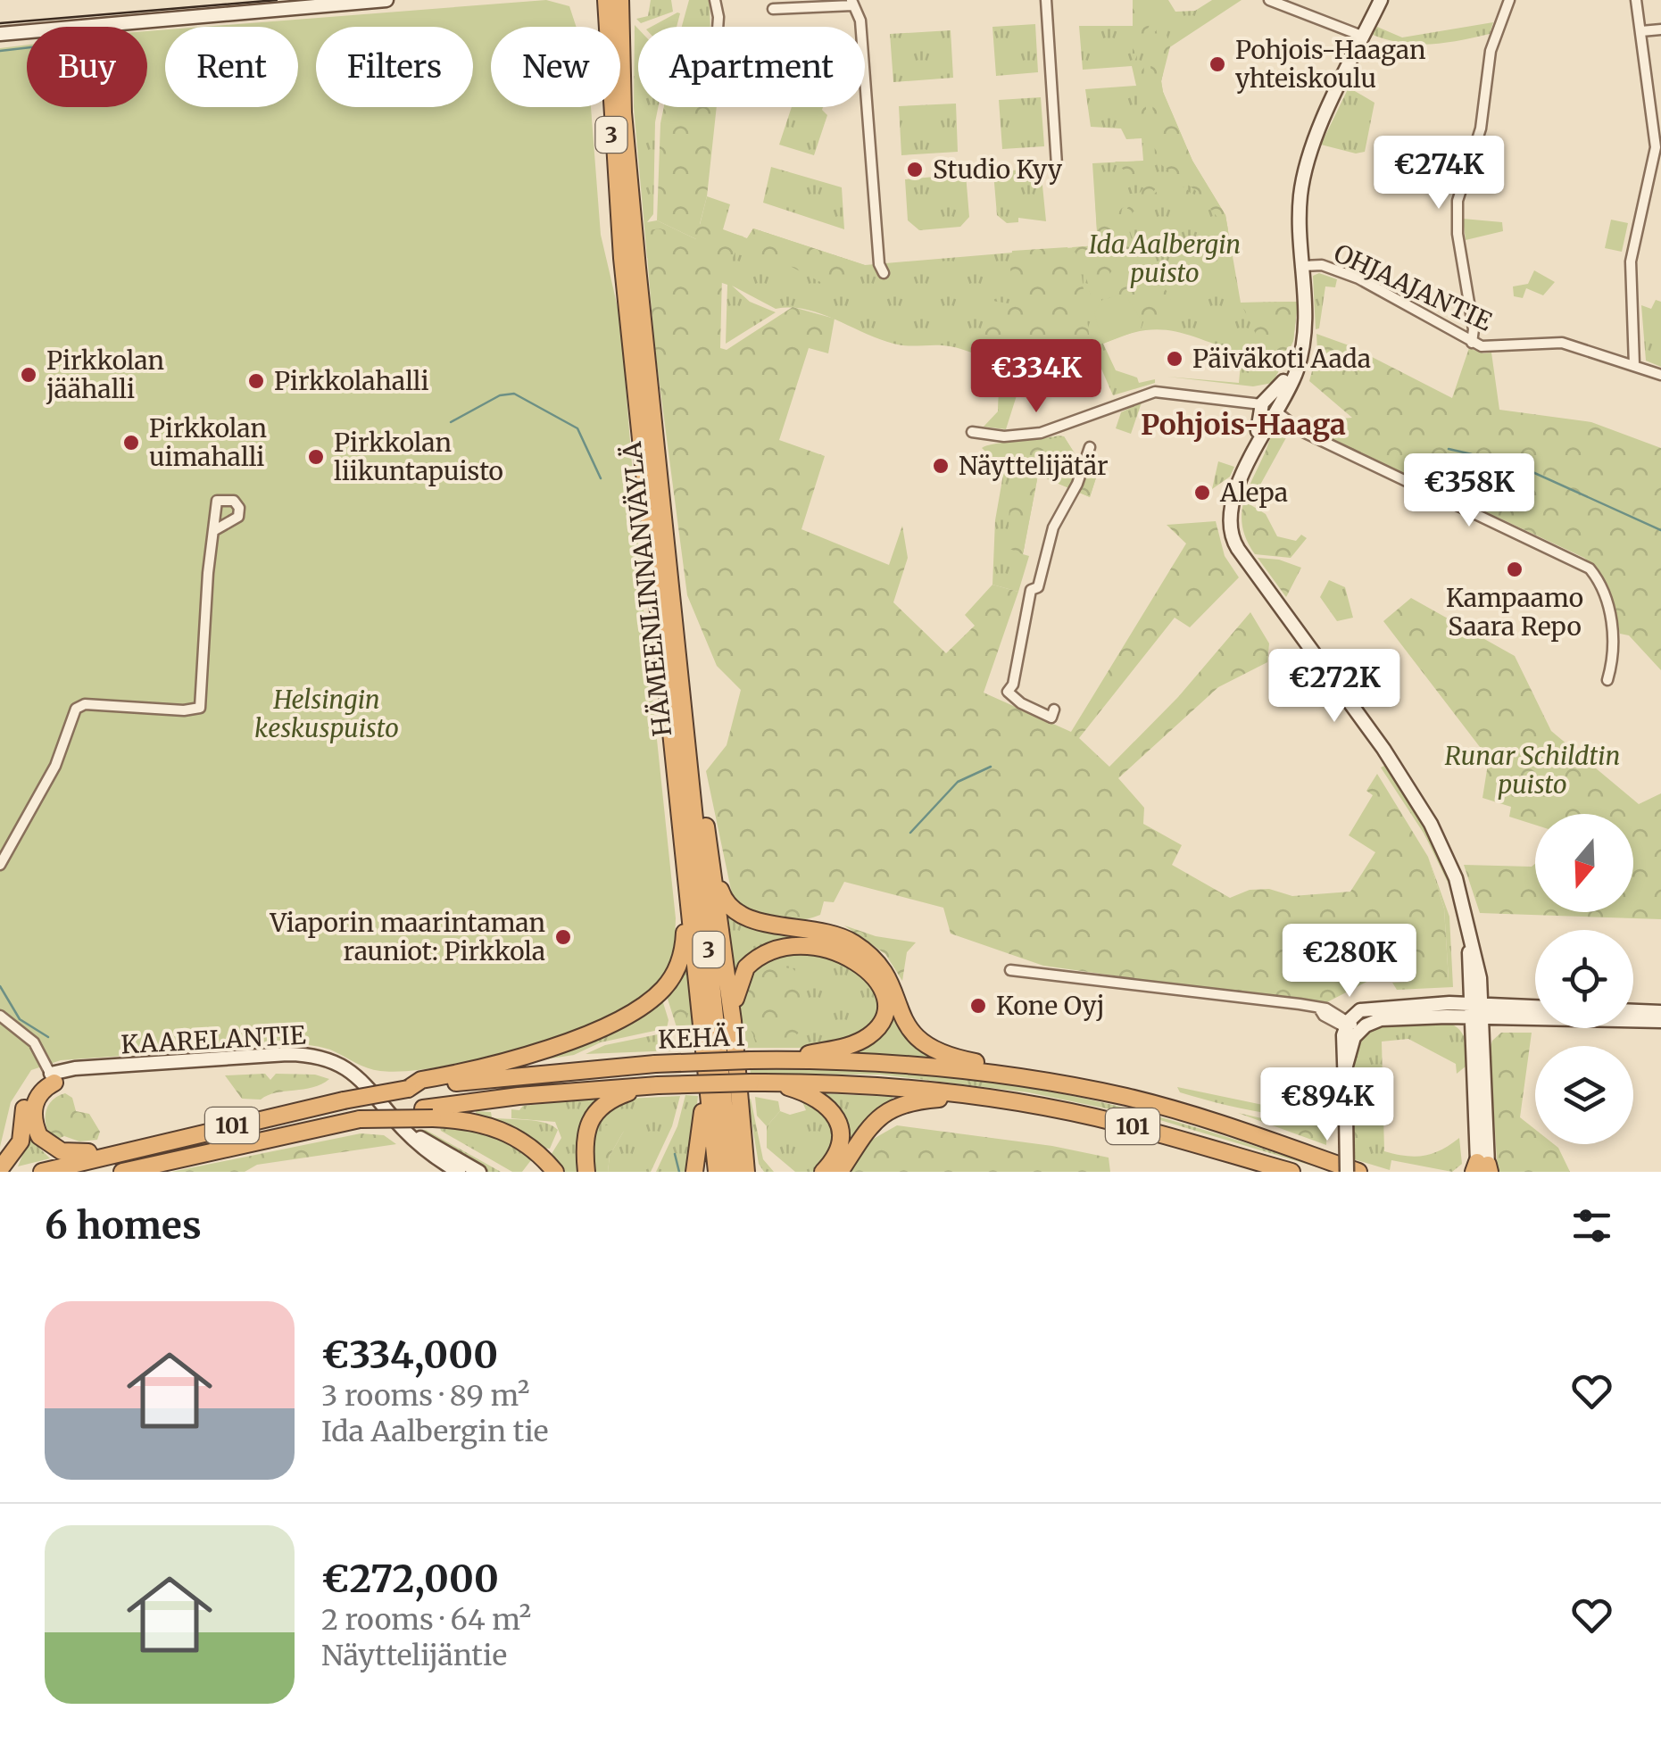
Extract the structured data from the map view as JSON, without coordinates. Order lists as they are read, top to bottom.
{
  "streets": {
    "highway": [
      "3",
      "HÄMEENLINNANVÄYLÄ",
      "KEHÄ I",
      "101"
    ],
    "main road": ["KAARELANTIE"],
    "street": ["OHJAAJANTIE"]
  },
  "districts": ["Pohjois-Haaga"],
  "parks": ["Ida Aalbergin puisto", "Helsingin keskuspuisto", "Runar Schildtin puisto"],
  "places": [
    "Pohjois-Haagan yhteiskoulu",
    "Studio Kyy",
    "Päiväkoti Aada",
    "Pirkkolan jäähalli",
    "Pirkkolahalli",
    "Pirkkolan uimahalli",
    "Pirkkolan liikuntapuisto",
    "Näyttelijätär",
    "Alepa",
    "Kampaamo Saara Repo",
    "Viaporin maarintaman rauniot: Pirkkola",
    "Kone Oyj"
  ],
  "north": "bottom",
  "page": {
    "chip": [
      "Buy",
      "Rent",
      "Filters",
      "New",
      "Apartment"
    ],
    "price": [
      "€274K",
      "€334K",
      "€358K",
      "€272K",
      "€280K",
      "€894K"
    ],
    "heading": "6 homes",
    "list": [
      {
        "name": "€334,000",
        "note": "3 rooms · 89 m² · Ida Aalbergin tie"
      },
      {
        "name": "€272,000",
        "note": "2 rooms · 64 m² · Näyttelijäntie"
      }
    ]
  }
}
